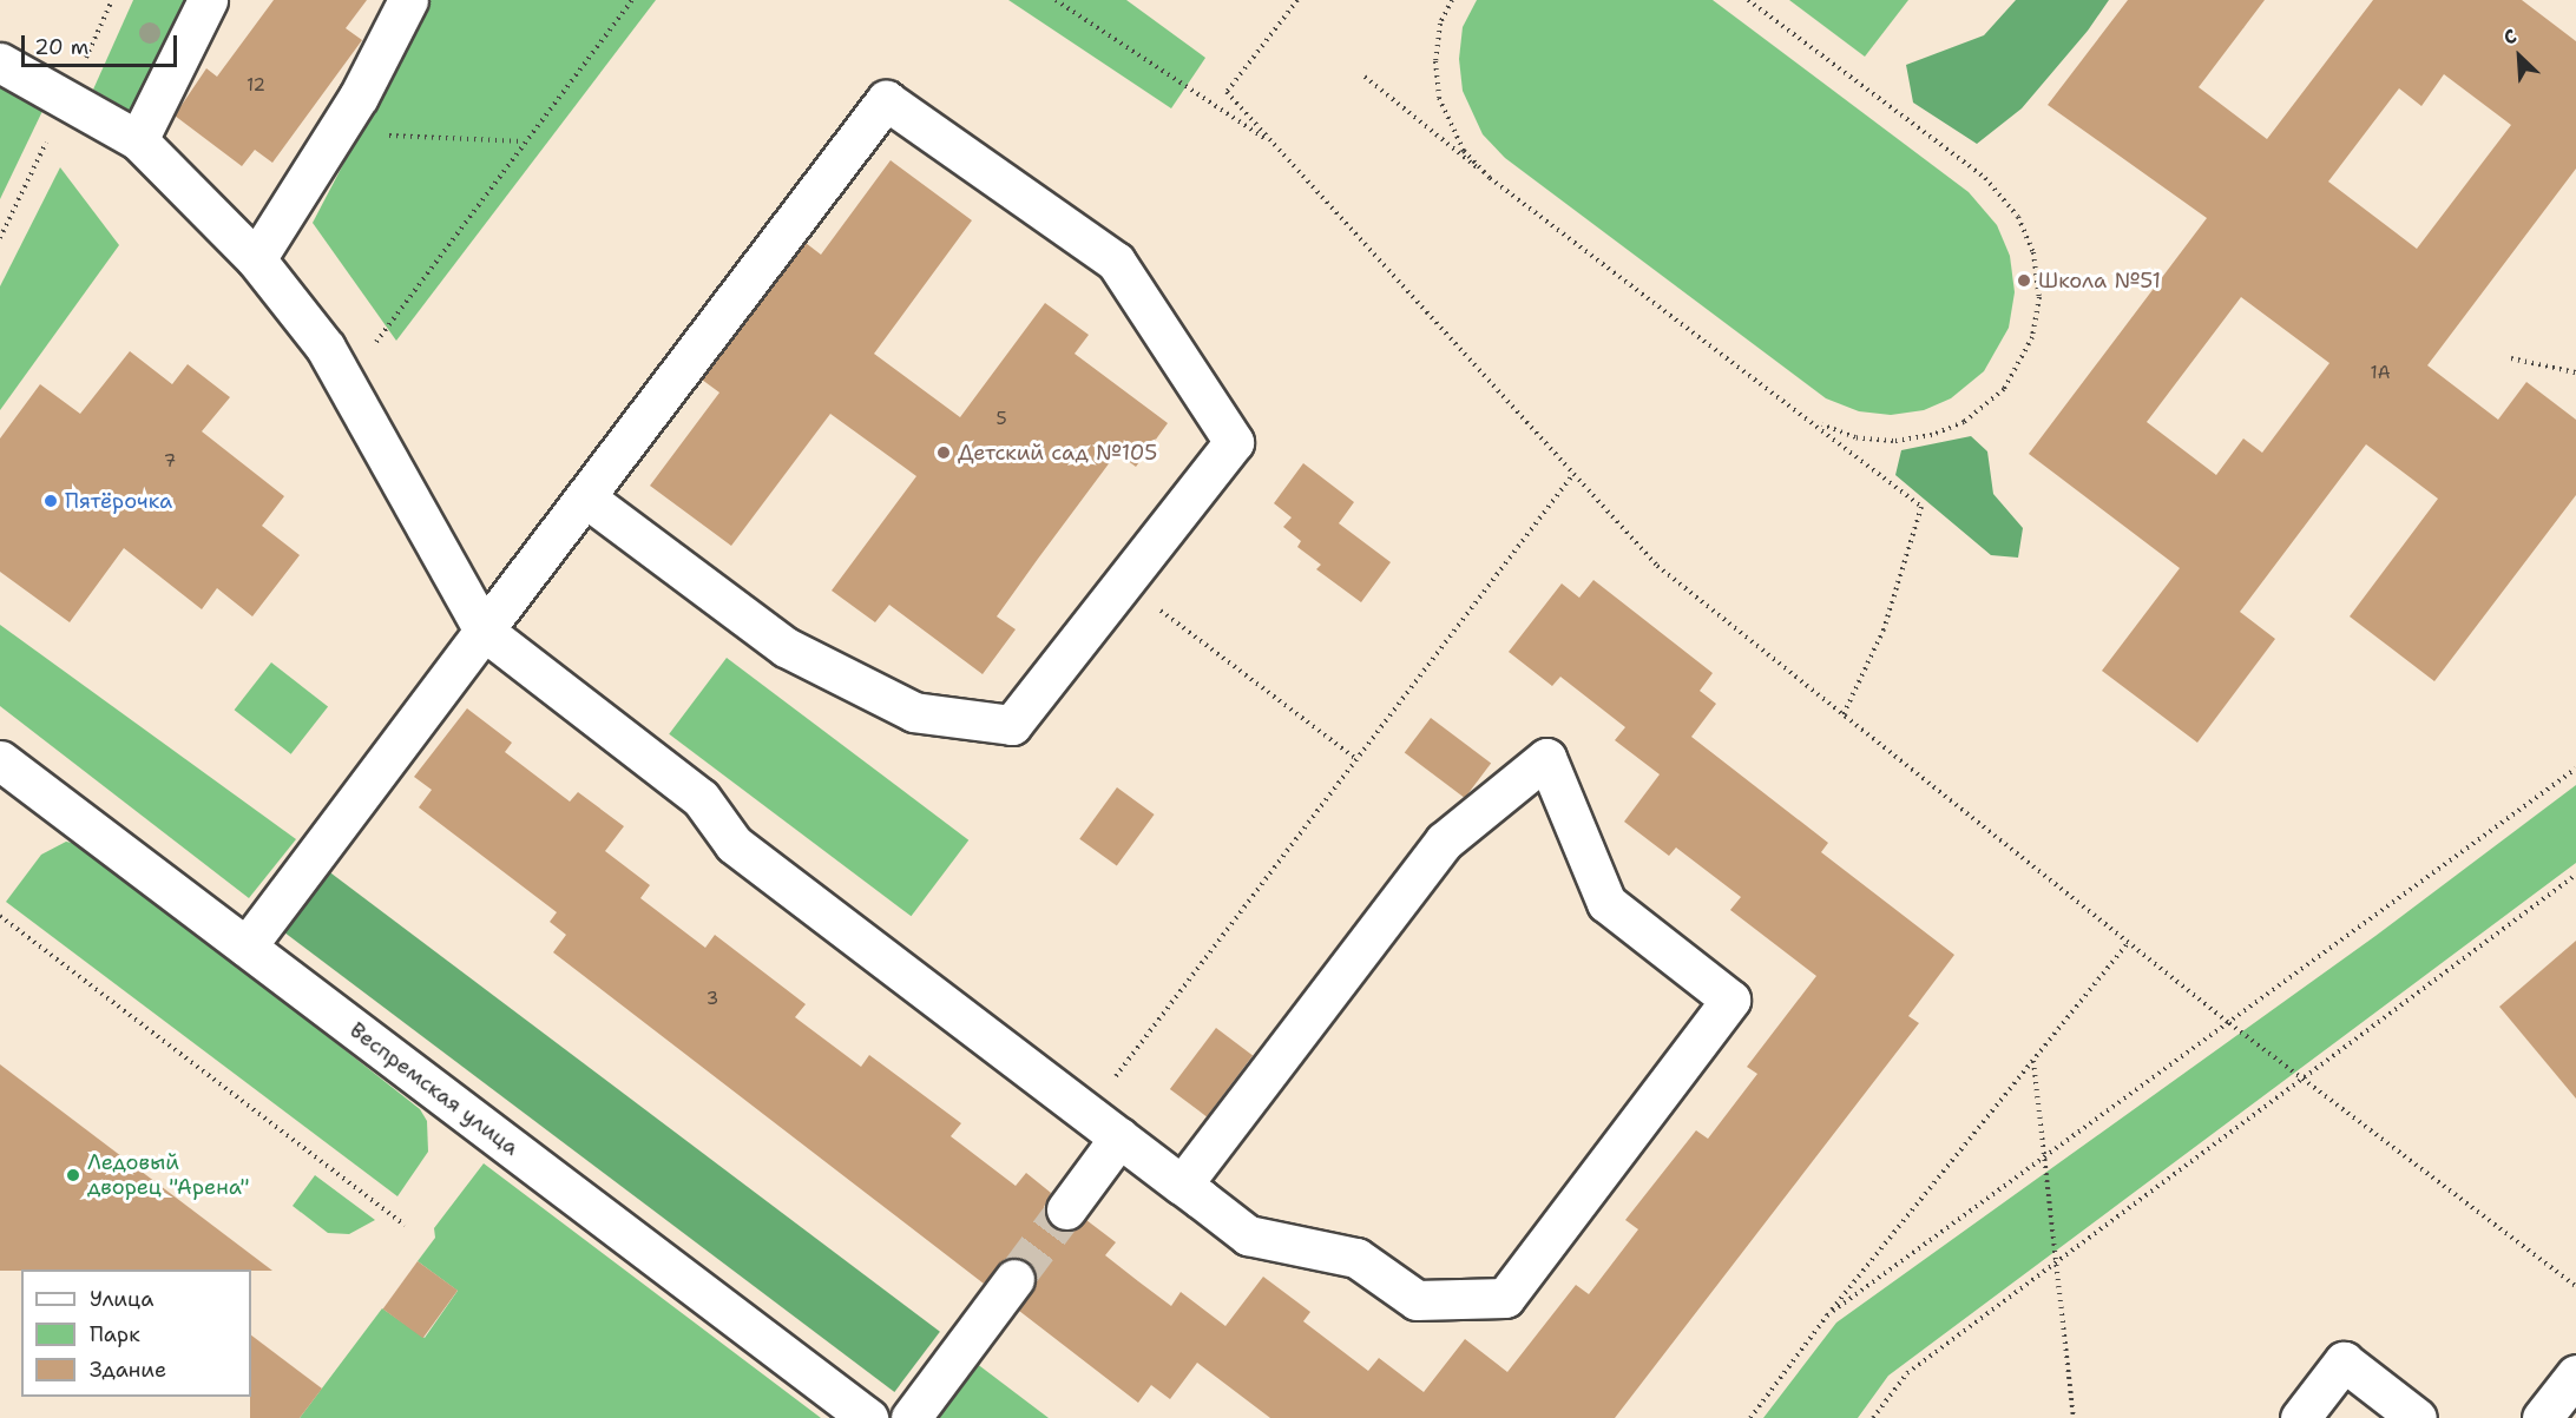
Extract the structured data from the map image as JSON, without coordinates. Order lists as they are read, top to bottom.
{
  "streets": {
    "street": ["Веспремская улица"]
  },
  "places": [
    "Школа №51",
    "Детский сад №105",
    "Пятёрочка",
    "Ледовый дворец \"Арена\""
  ],
  "house_numbers": [
    "12",
    "1А",
    "5",
    "7",
    "3"
  ],
  "legend": ["Улица", "Парк", "Здание"],
  "scale_bar": "20 m",
  "north": "top left"
}
